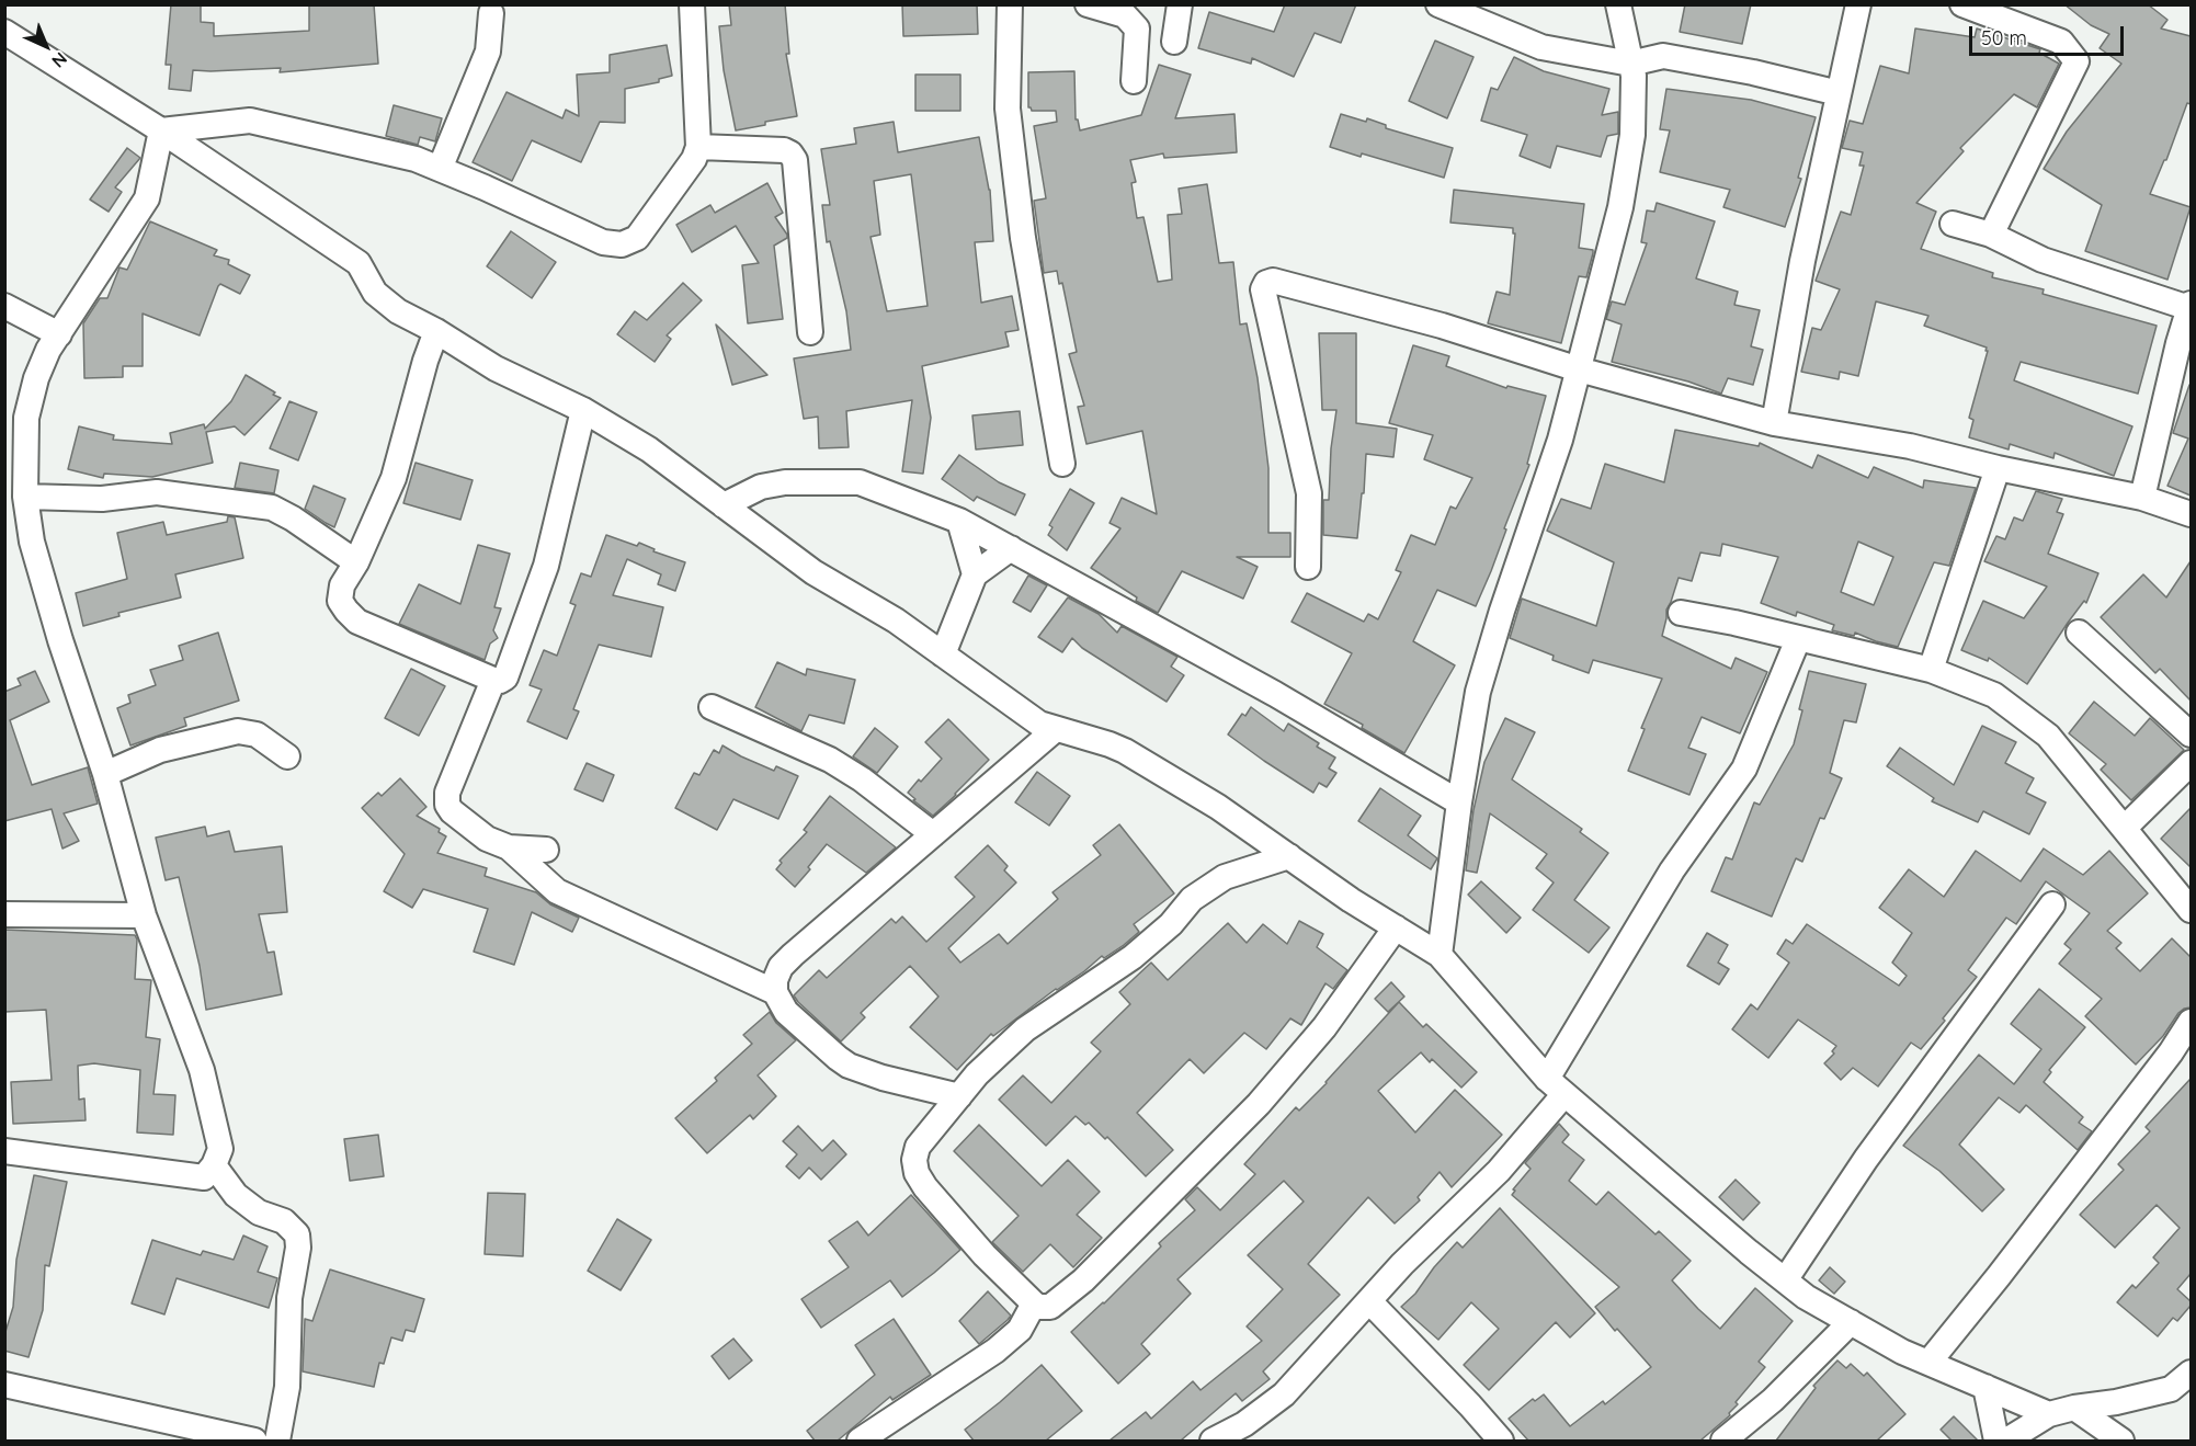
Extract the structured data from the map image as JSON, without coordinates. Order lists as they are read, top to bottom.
{
  "scale_bar": "50 m",
  "north": "bottom right"
}
